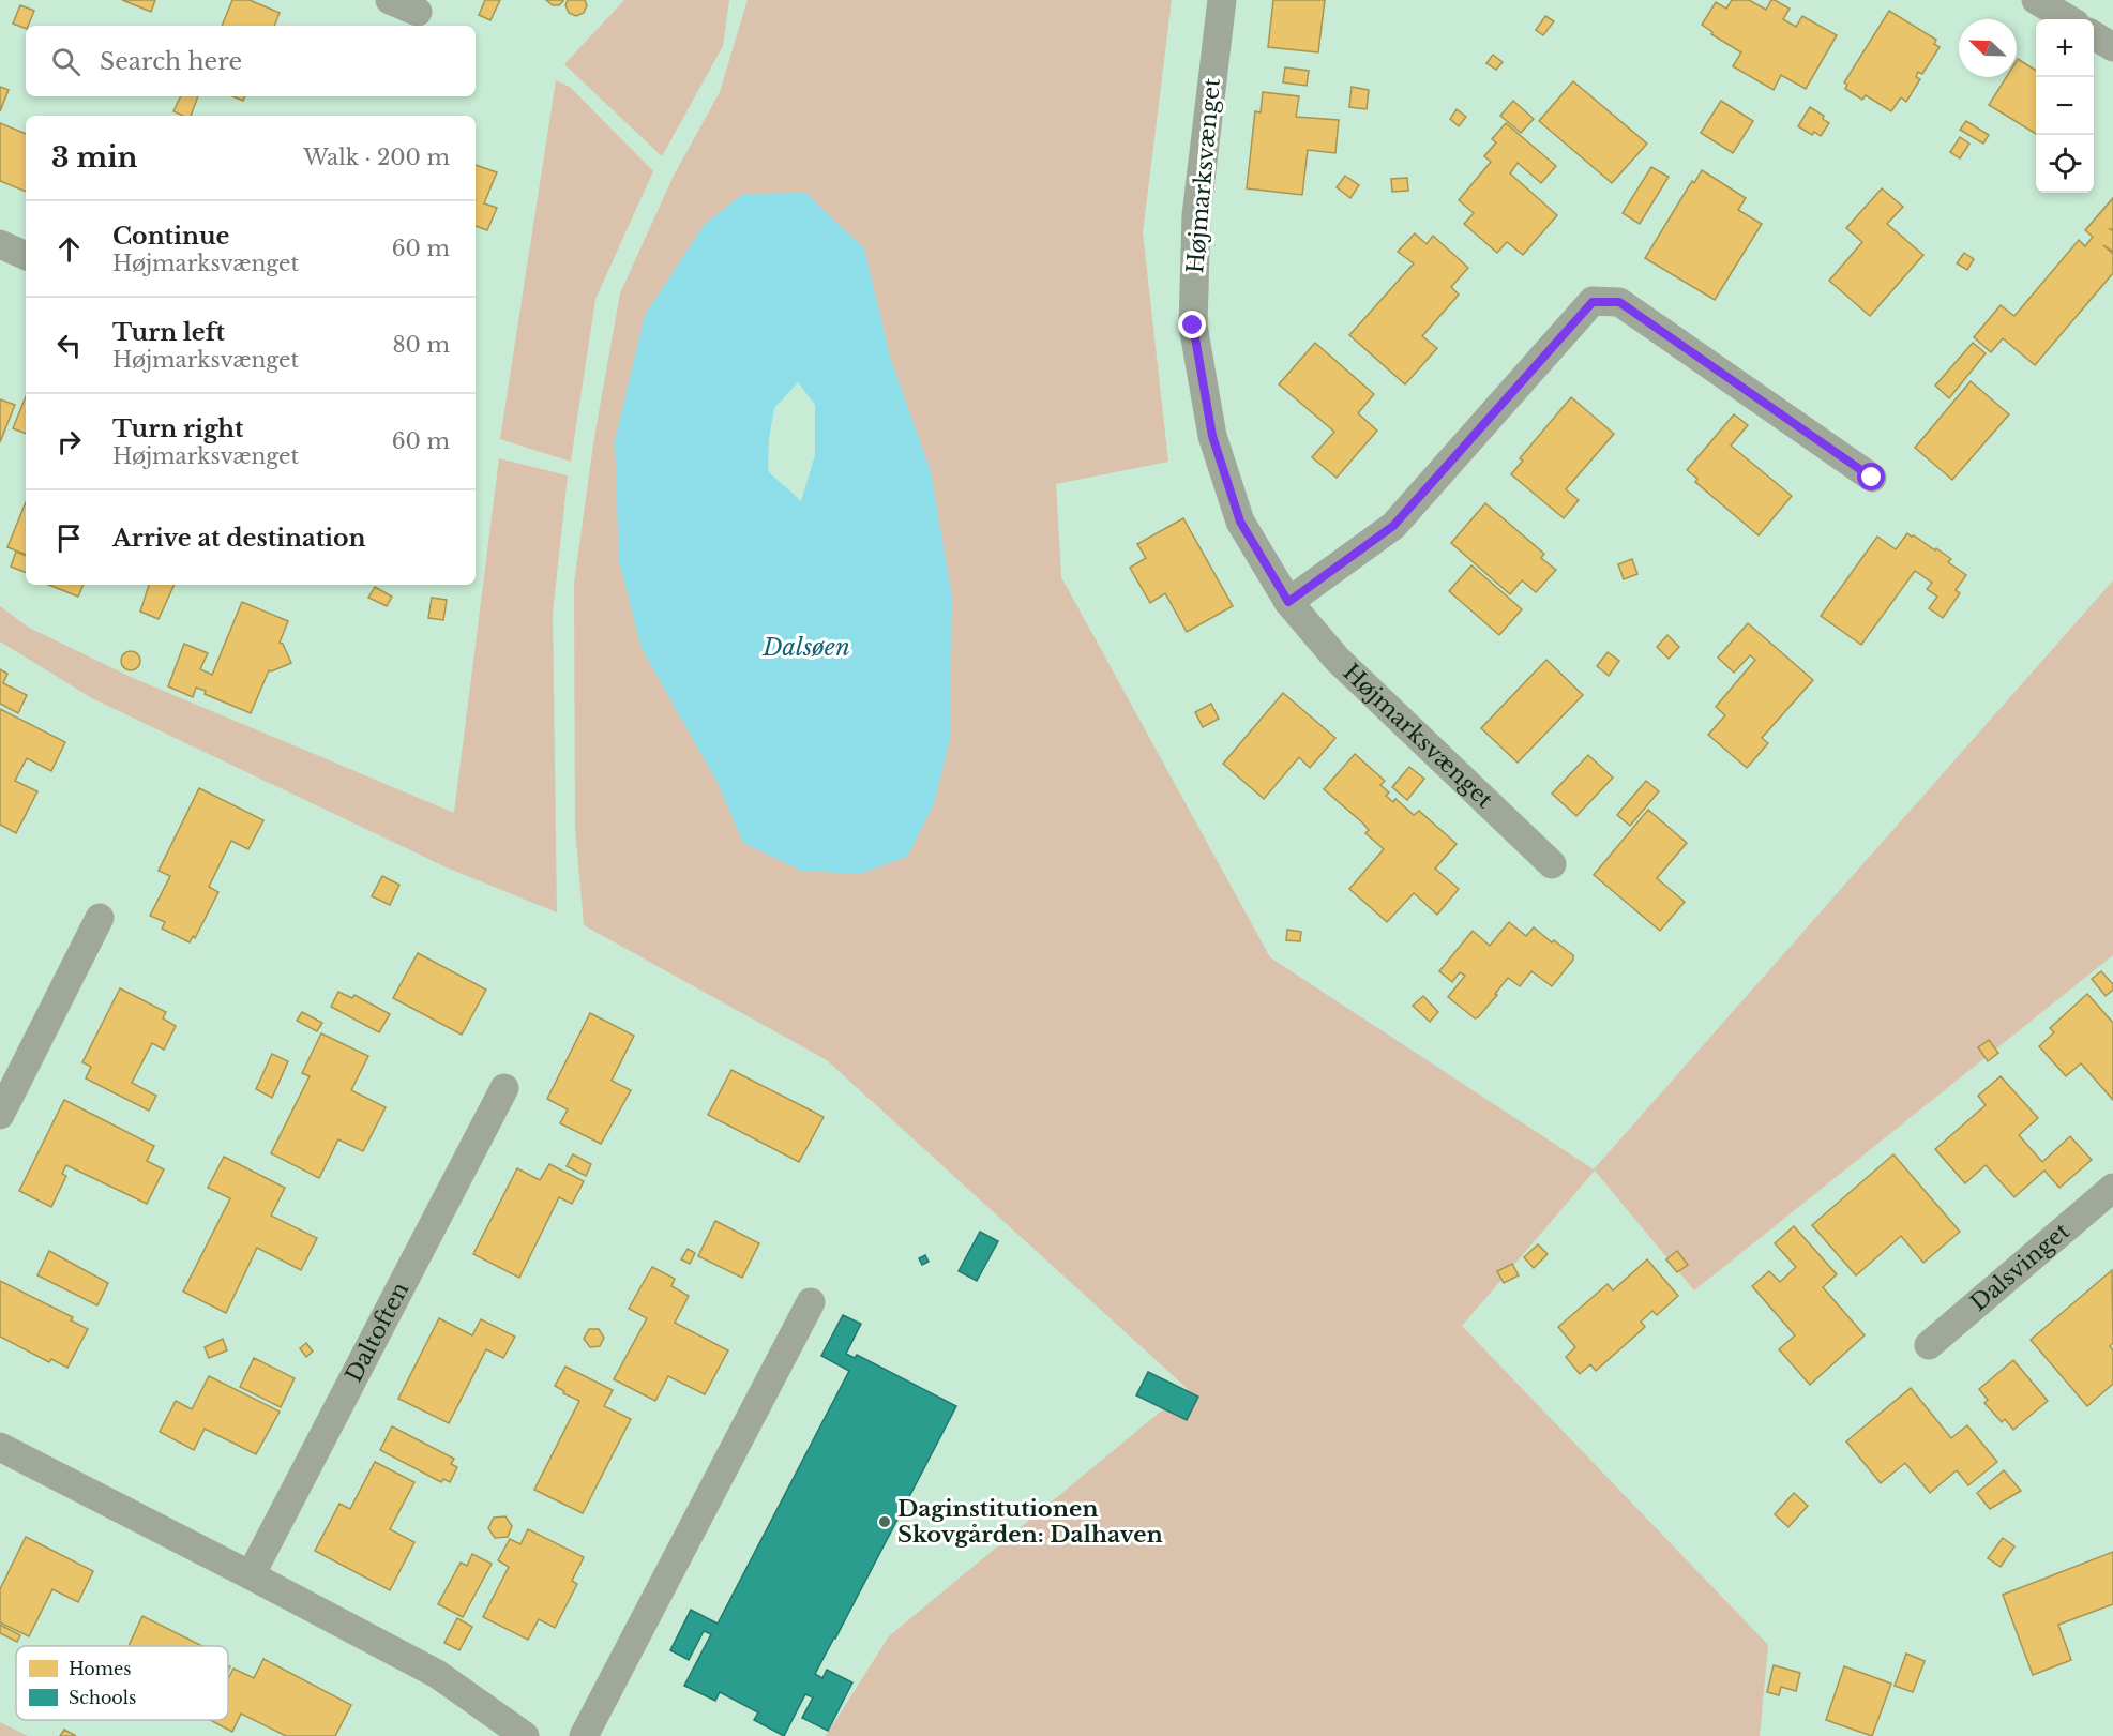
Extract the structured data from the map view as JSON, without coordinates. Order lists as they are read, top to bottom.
{
  "streets": {
    "street": ["Højmarksvænget", "Dalsvinget", "Daltoften"]
  },
  "water": ["Dalsøen"],
  "places": ["Daginstitutionen Skovgården: Dalhaven"],
  "legend": ["Homes", "Schools"],
  "north": "top left",
  "page": {
    "map_buttons": ["+", "−"],
    "search": "Search here",
    "heading": ["3 min", "Walk · 200 m"],
    "list": [
      ["Continue", "Højmarksvænget", "60 m"],
      ["Turn left", "Højmarksvænget", "80 m"],
      ["Turn right", "Højmarksvænget", "60 m"],
      "Arrive at destination"
    ]
  }
}
